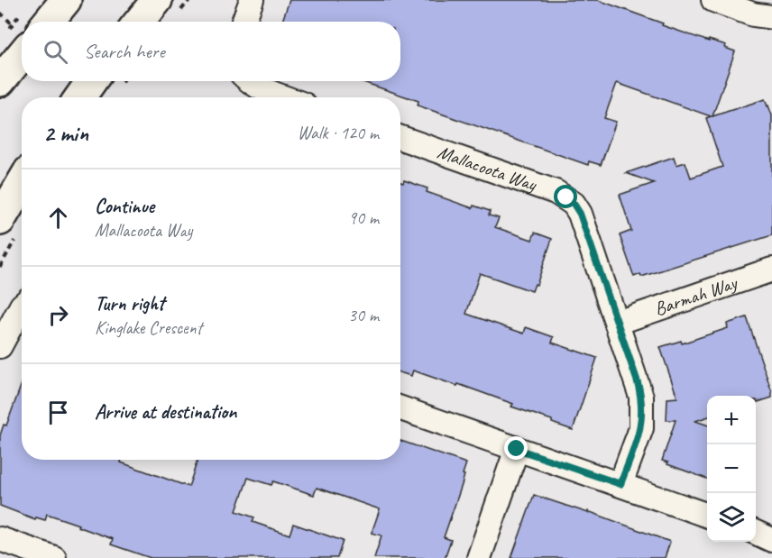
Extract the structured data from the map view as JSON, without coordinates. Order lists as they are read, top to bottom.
{
  "streets": {
    "street": ["Mallacoota Way", "Barmah Way"]
  },
  "crossings": [
    ["Mallacoota Way", "Barmah Way"]
  ],
  "page": {
    "search": "Search here",
    "heading": ["2 min", "Walk · 120 m"],
    "list": [
      ["Continue", "Mallacoota Way", "90 m"],
      ["Turn right", "Kinglake Crescent", "30 m"],
      "Arrive at destination"
    ],
    "map_buttons": ["+", "−"]
  }
}
